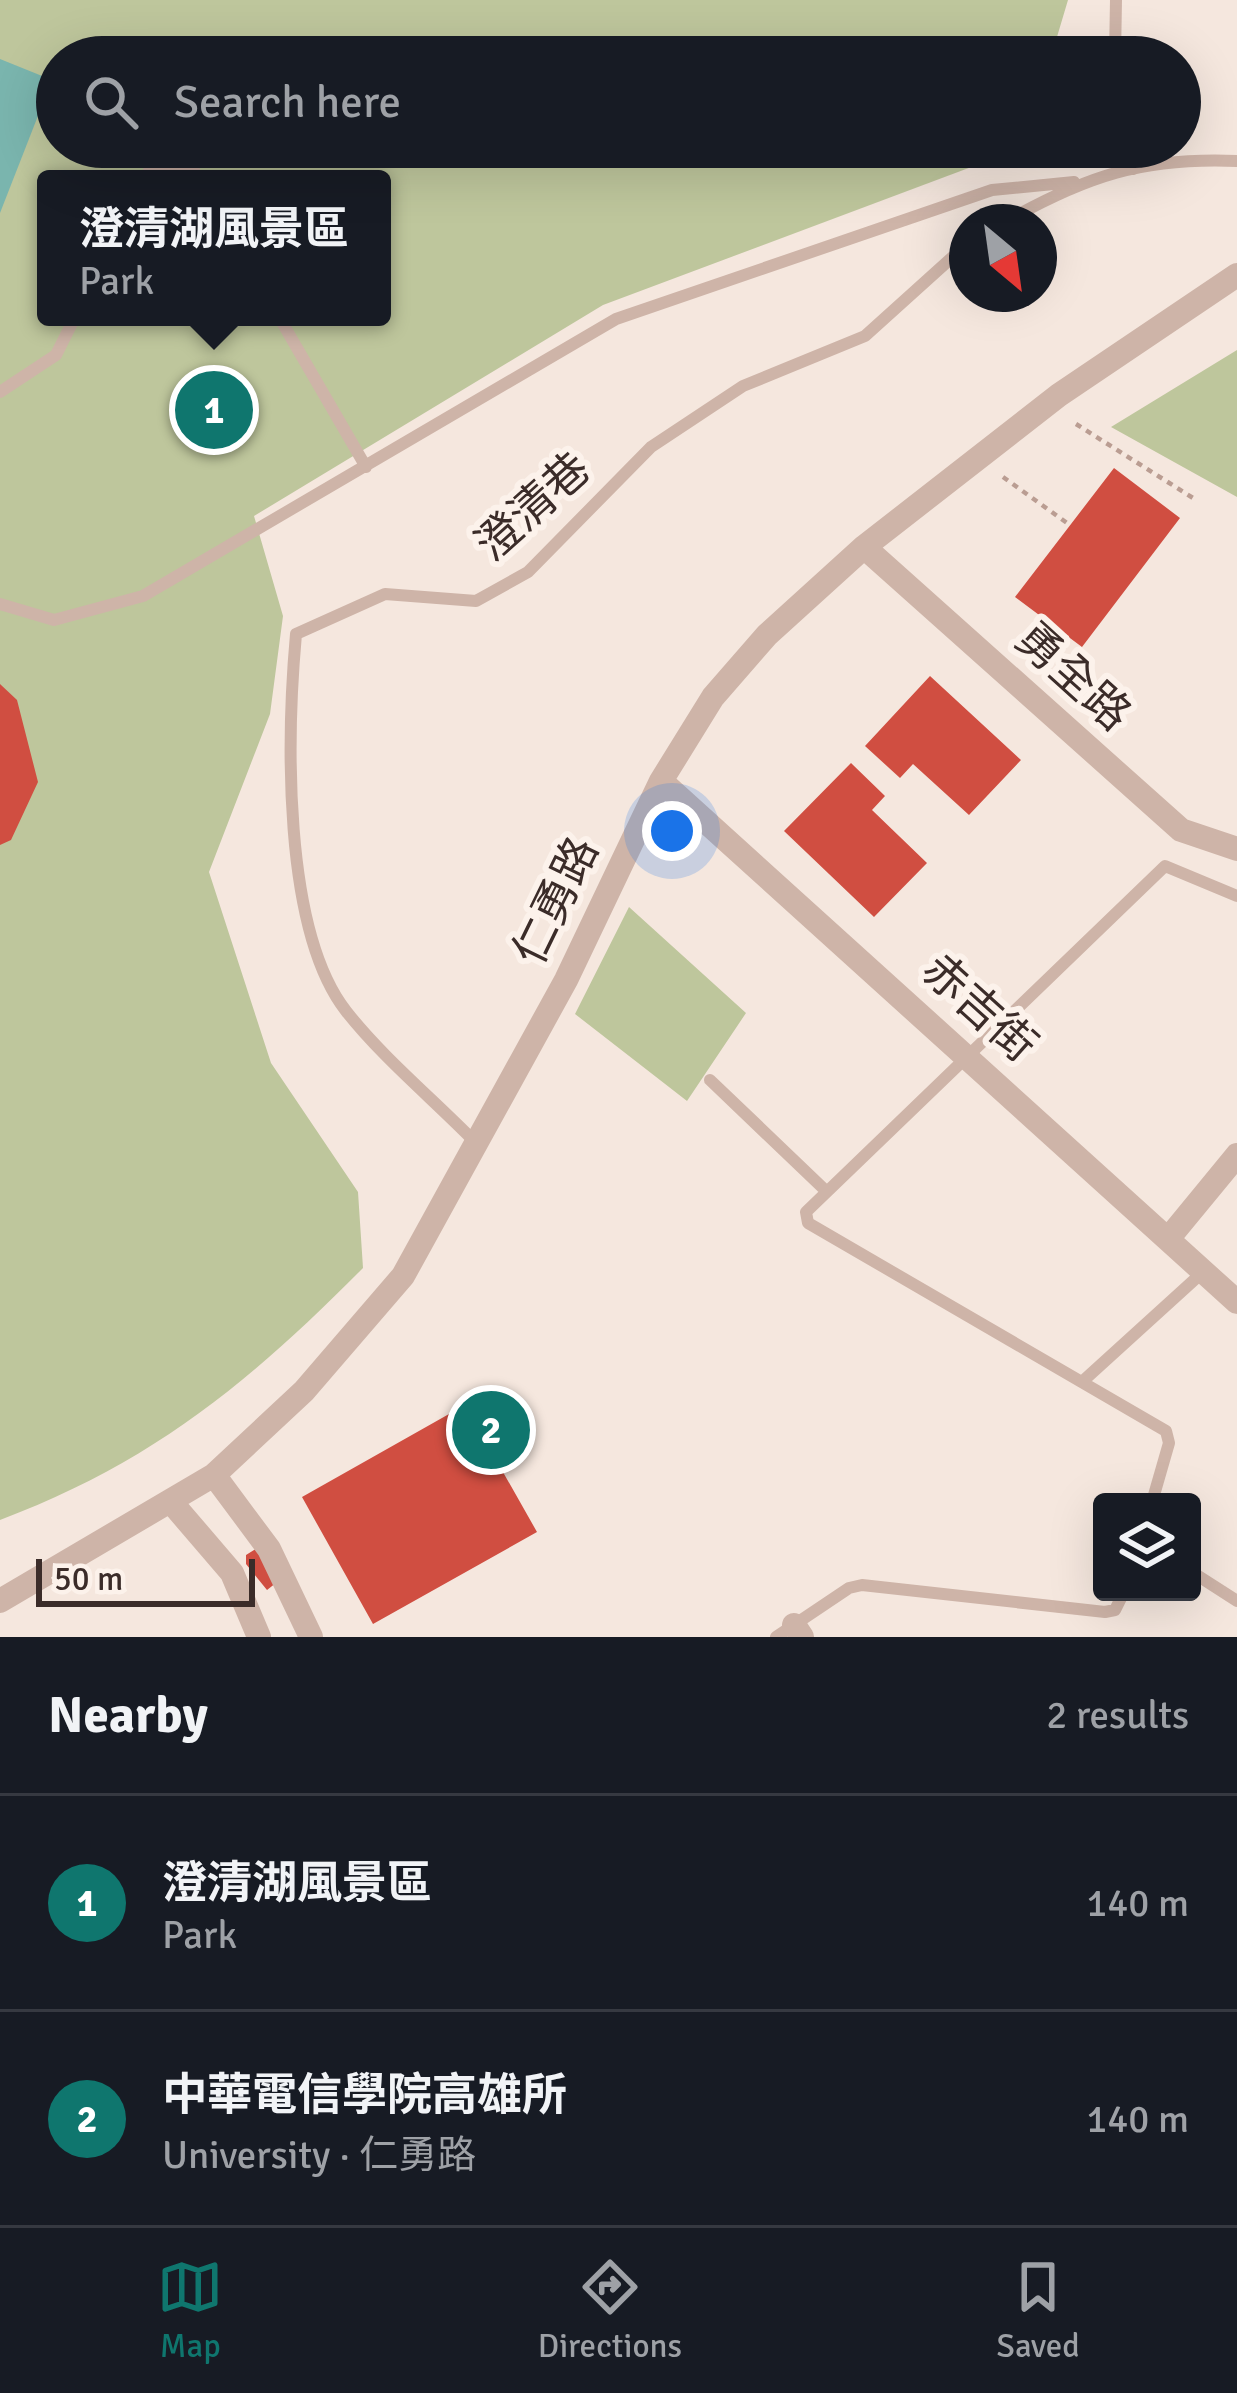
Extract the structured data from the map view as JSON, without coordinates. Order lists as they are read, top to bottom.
{
  "streets": {
    "street": ["勇全路", "仁勇路", "赤吉街"],
    "lane": ["澄清巷"]
  },
  "crossings": [
    ["澄清巷", "仁勇路"],
    ["勇全路", "仁勇路"],
    ["仁勇路", "赤吉街"]
  ],
  "scale_bar": "50 m",
  "north": "bottom right",
  "page": {
    "search": "Search here",
    "popup": ["澄清湖風景區", "Park"],
    "pins": ["1", "2"],
    "scale": "50 m",
    "heading": ["Nearby", "2 results"],
    "list": [
      {
        "mark": "1",
        "name": "澄清湖風景區",
        "note": "Park",
        "value": "140 m"
      },
      {
        "mark": "2",
        "name": "中華電信學院高雄所",
        "note": "University · 仁勇路",
        "value": "140 m"
      }
    ],
    "nav": ["Map", "Directions", "Saved"]
  }
}
